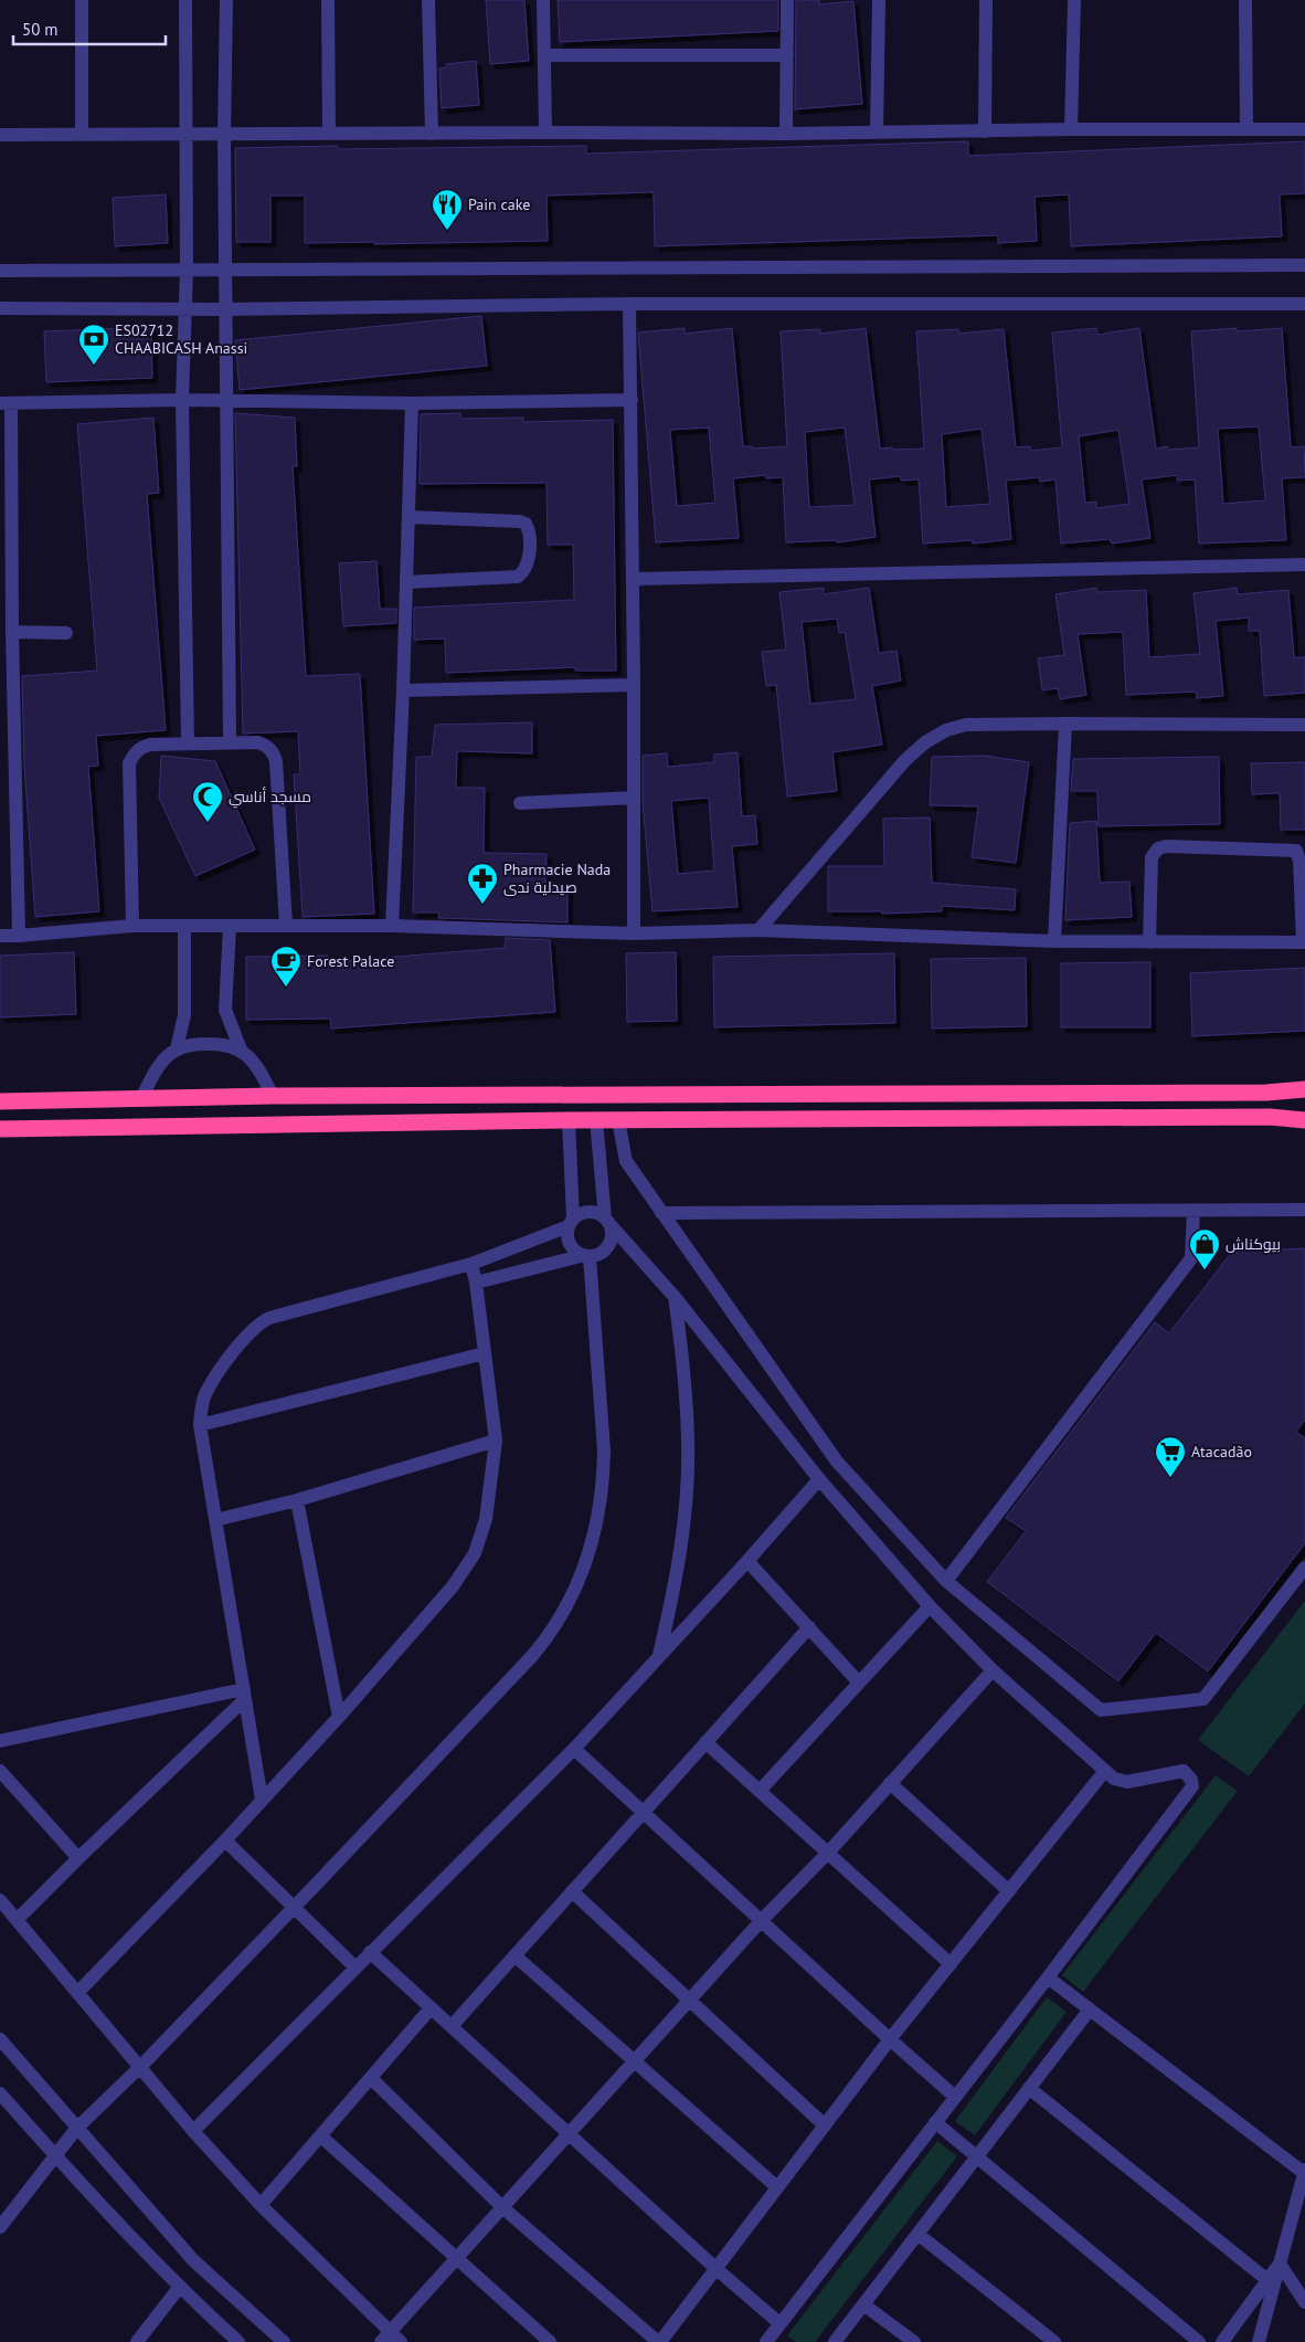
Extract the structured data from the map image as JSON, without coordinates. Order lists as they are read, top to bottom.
{
  "places": {
    "restaurant": ["Pain cake"],
    "bank": ["ES02712 CHAABICASH Anassi"],
    "mosque": ["مسجد أناسي"],
    "pharmacy": ["Pharmacie Nada صيدلية ندى"],
    "cafe": ["Forest Palace"],
    "shop": ["بيوكناش"],
    "supermarket": ["Atacadão"]
  },
  "scale_bar": "50 m"
}
